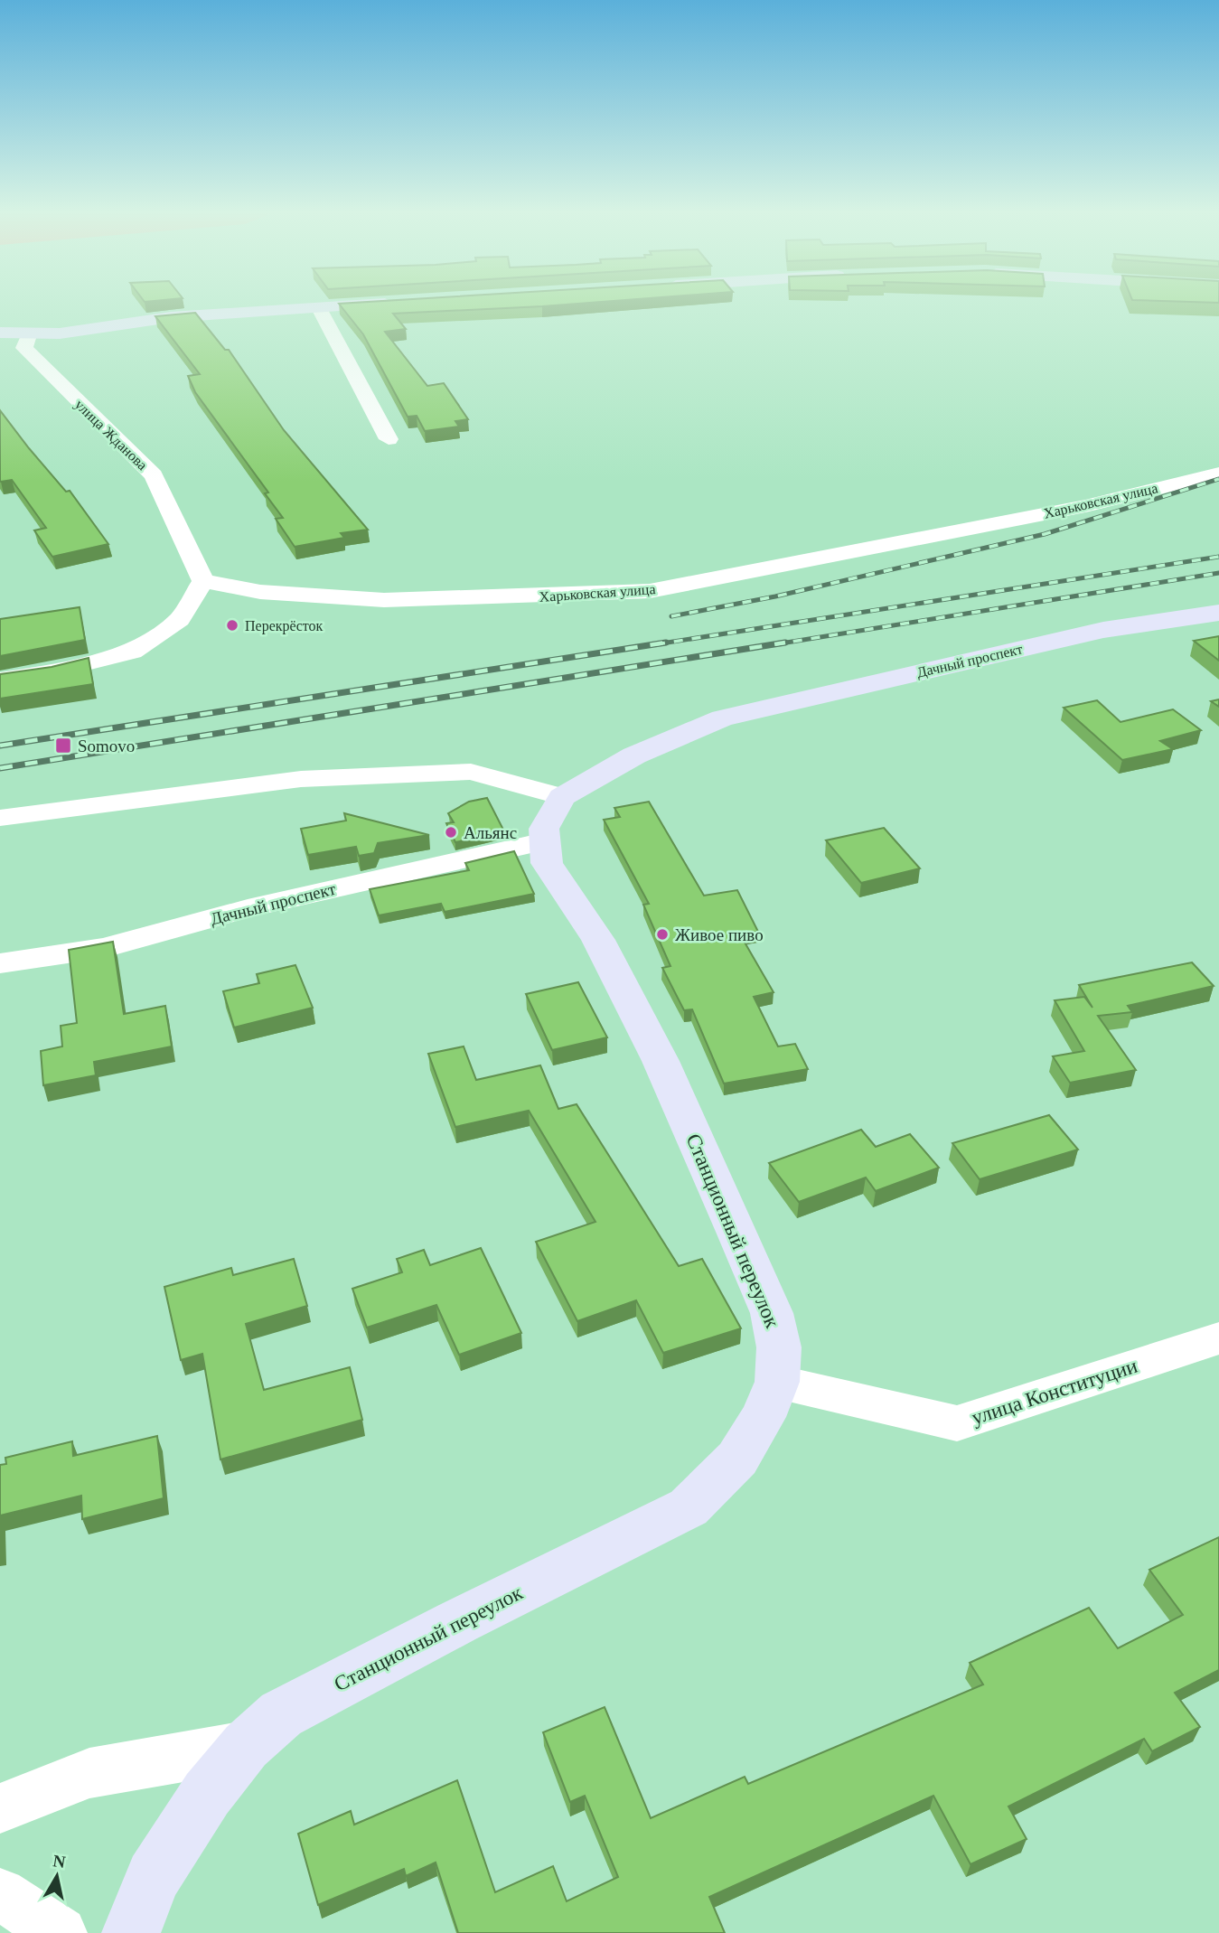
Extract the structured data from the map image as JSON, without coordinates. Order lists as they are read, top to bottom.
{
  "streets": {
    "street": [
      "улица Жданова",
      "Харьковская улица",
      "Дачный проспект",
      "Станционный переулок",
      "улица Конституции"
    ]
  },
  "crossings": [
    ["улица Жданова", "Харьковская улица"],
    ["Дачный проспект", "Станционный переулок"],
    ["Станционный переулок", "улица Конституции"]
  ],
  "places": {
    "other": ["Перекрёсток", "Альянс", "Живое пиво"],
    "transit": ["Somovo"]
  },
  "north": "top"
}
